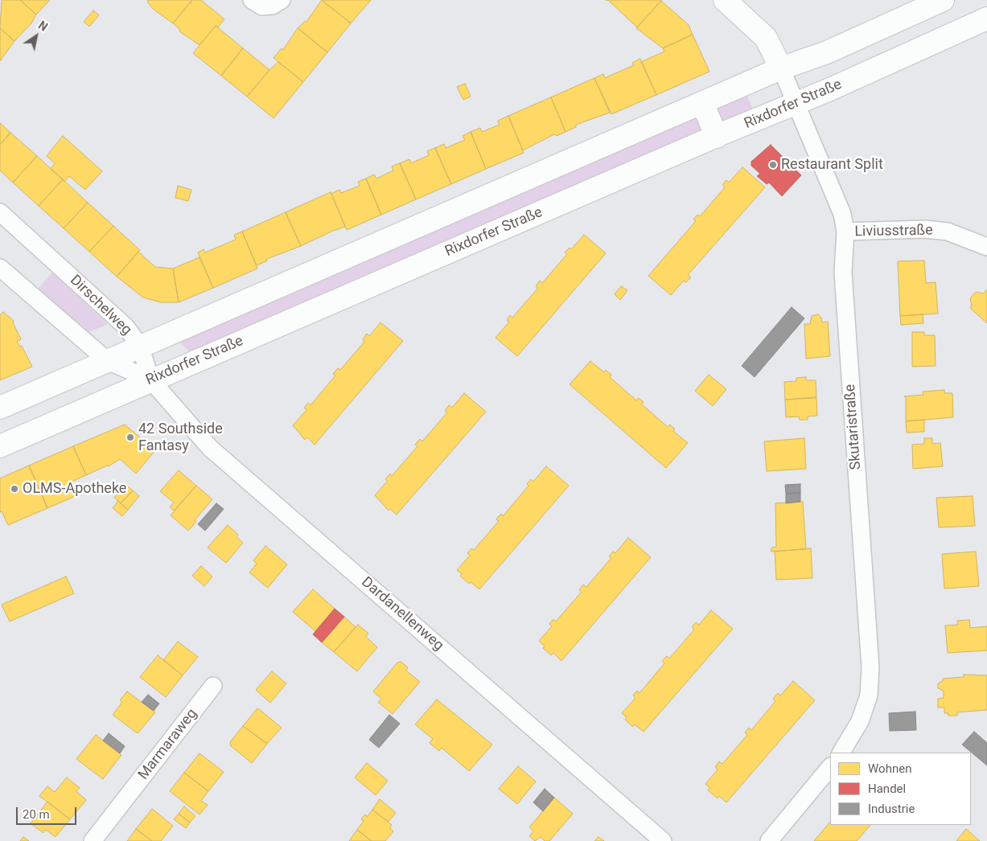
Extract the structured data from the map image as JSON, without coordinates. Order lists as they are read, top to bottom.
{
  "streets": {
    "street": [
      "Rixdorfer Straße",
      "Liviusstraße",
      "Dirschelweg",
      "Skutaristraße",
      "Dardanellenweg",
      "Marmaraweg"
    ]
  },
  "crossings": [
    ["Rixdorfer Straße", "Dirschelweg"],
    ["Rixdorfer Straße", "Skutaristraße"],
    ["Rixdorfer Straße", "Dardanellenweg"],
    ["Liviusstraße", "Skutaristraße"],
    ["Dirschelweg", "Dardanellenweg"]
  ],
  "places": ["Restaurant Split", "42 Southside Fantasy", "OLMS-Apotheke"],
  "legend": ["Wohnen", "Handel", "Industrie"],
  "scale_bar": "20 m",
  "north": "top right"
}
